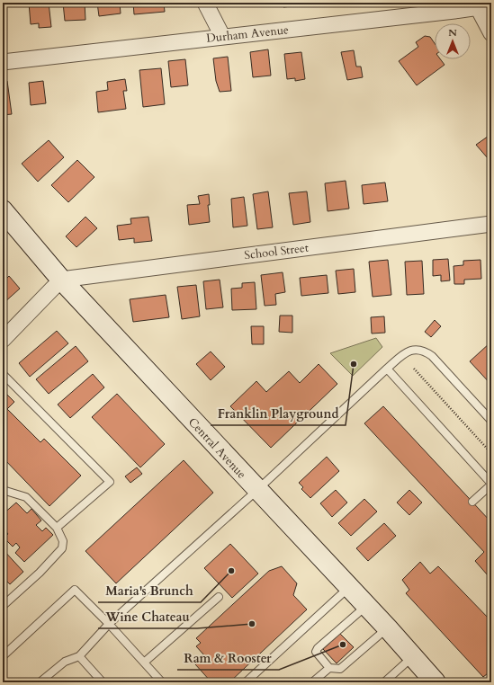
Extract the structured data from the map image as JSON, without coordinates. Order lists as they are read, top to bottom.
{
  "streets": {
    "street": ["Durham Avenue", "School Street", "Central Avenue"]
  },
  "crossings": [
    ["School Street", "Central Avenue"]
  ],
  "places": [
    "Franklin Playground",
    "Maria's Brunch",
    "Wine Chateau",
    "Ram & Rooster"
  ],
  "north": "top"
}
